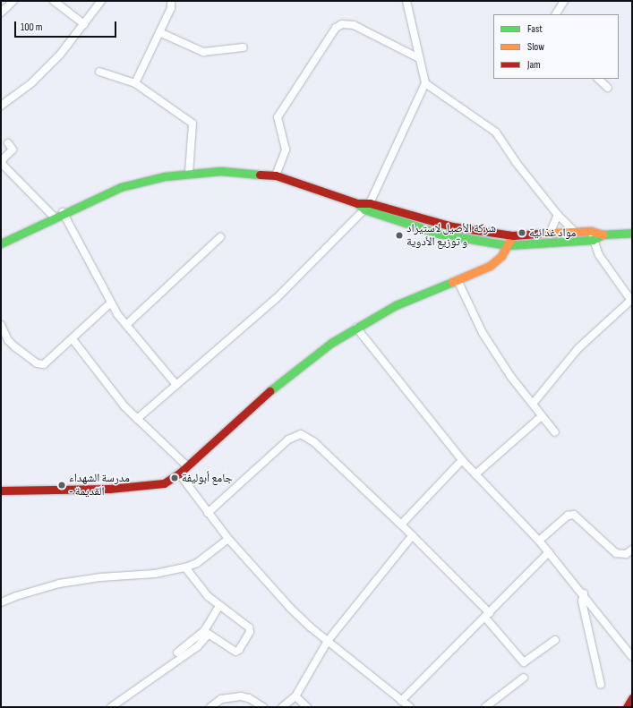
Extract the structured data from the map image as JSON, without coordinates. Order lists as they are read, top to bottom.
{
  "places": [
    "مواد غذائية",
    "شركة الأصيل لاستيراد و توزيع الأدوية",
    "جامع أبوليفة",
    "مدرسة الشهداء - القديمة"
  ],
  "legend": ["Fast", "Slow", "Jam"],
  "scale_bar": "100 m"
}
